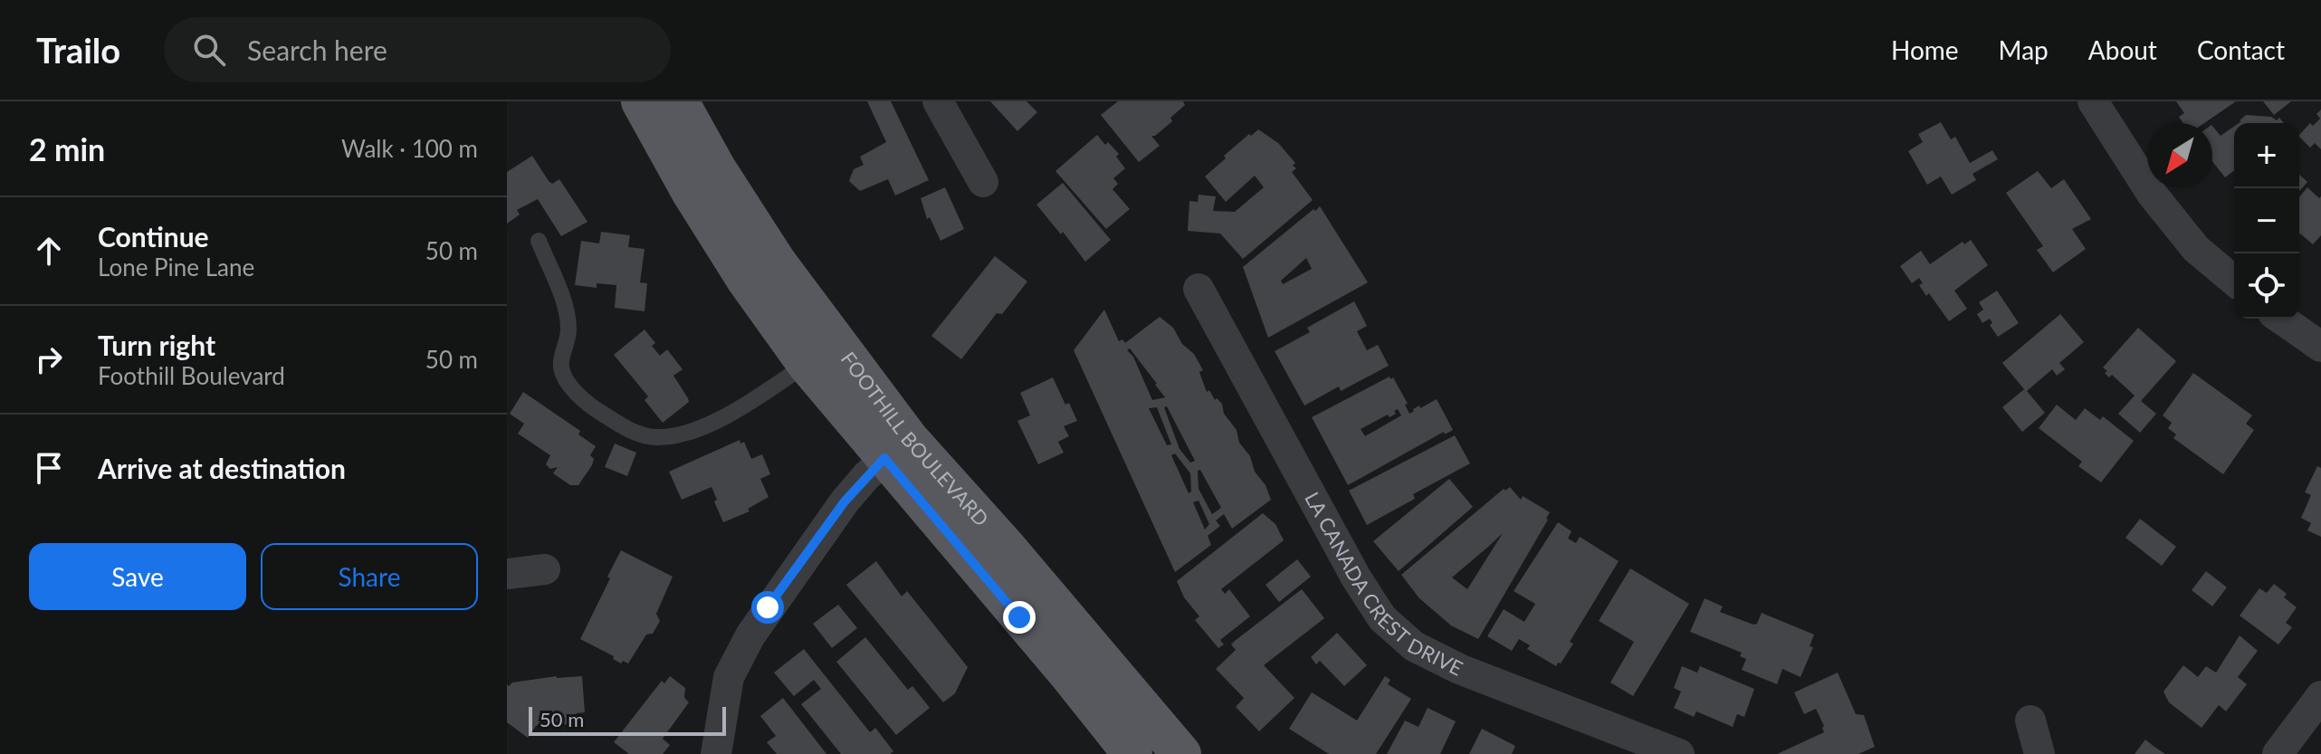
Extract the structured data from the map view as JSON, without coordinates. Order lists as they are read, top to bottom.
{
  "streets": {
    "main road": ["FOOTHILL BOULEVARD"],
    "street": ["LA CANADA CREST DRIVE"]
  },
  "scale_bar": "50 m",
  "north": "bottom left",
  "page": {
    "header": "Trailo",
    "search": "Search here",
    "nav": [
      "Home",
      "Map",
      "About",
      "Contact"
    ],
    "heading": ["2 min", "Walk · 100 m"],
    "map_buttons": ["+", "−"],
    "list": [
      ["Continue", "Lone Pine Lane", "50 m"],
      ["Turn right", "Foothill Boulevard", "50 m"],
      "Arrive at destination"
    ],
    "buttons": ["Save", "Share"],
    "scale": "50 m"
  }
}
